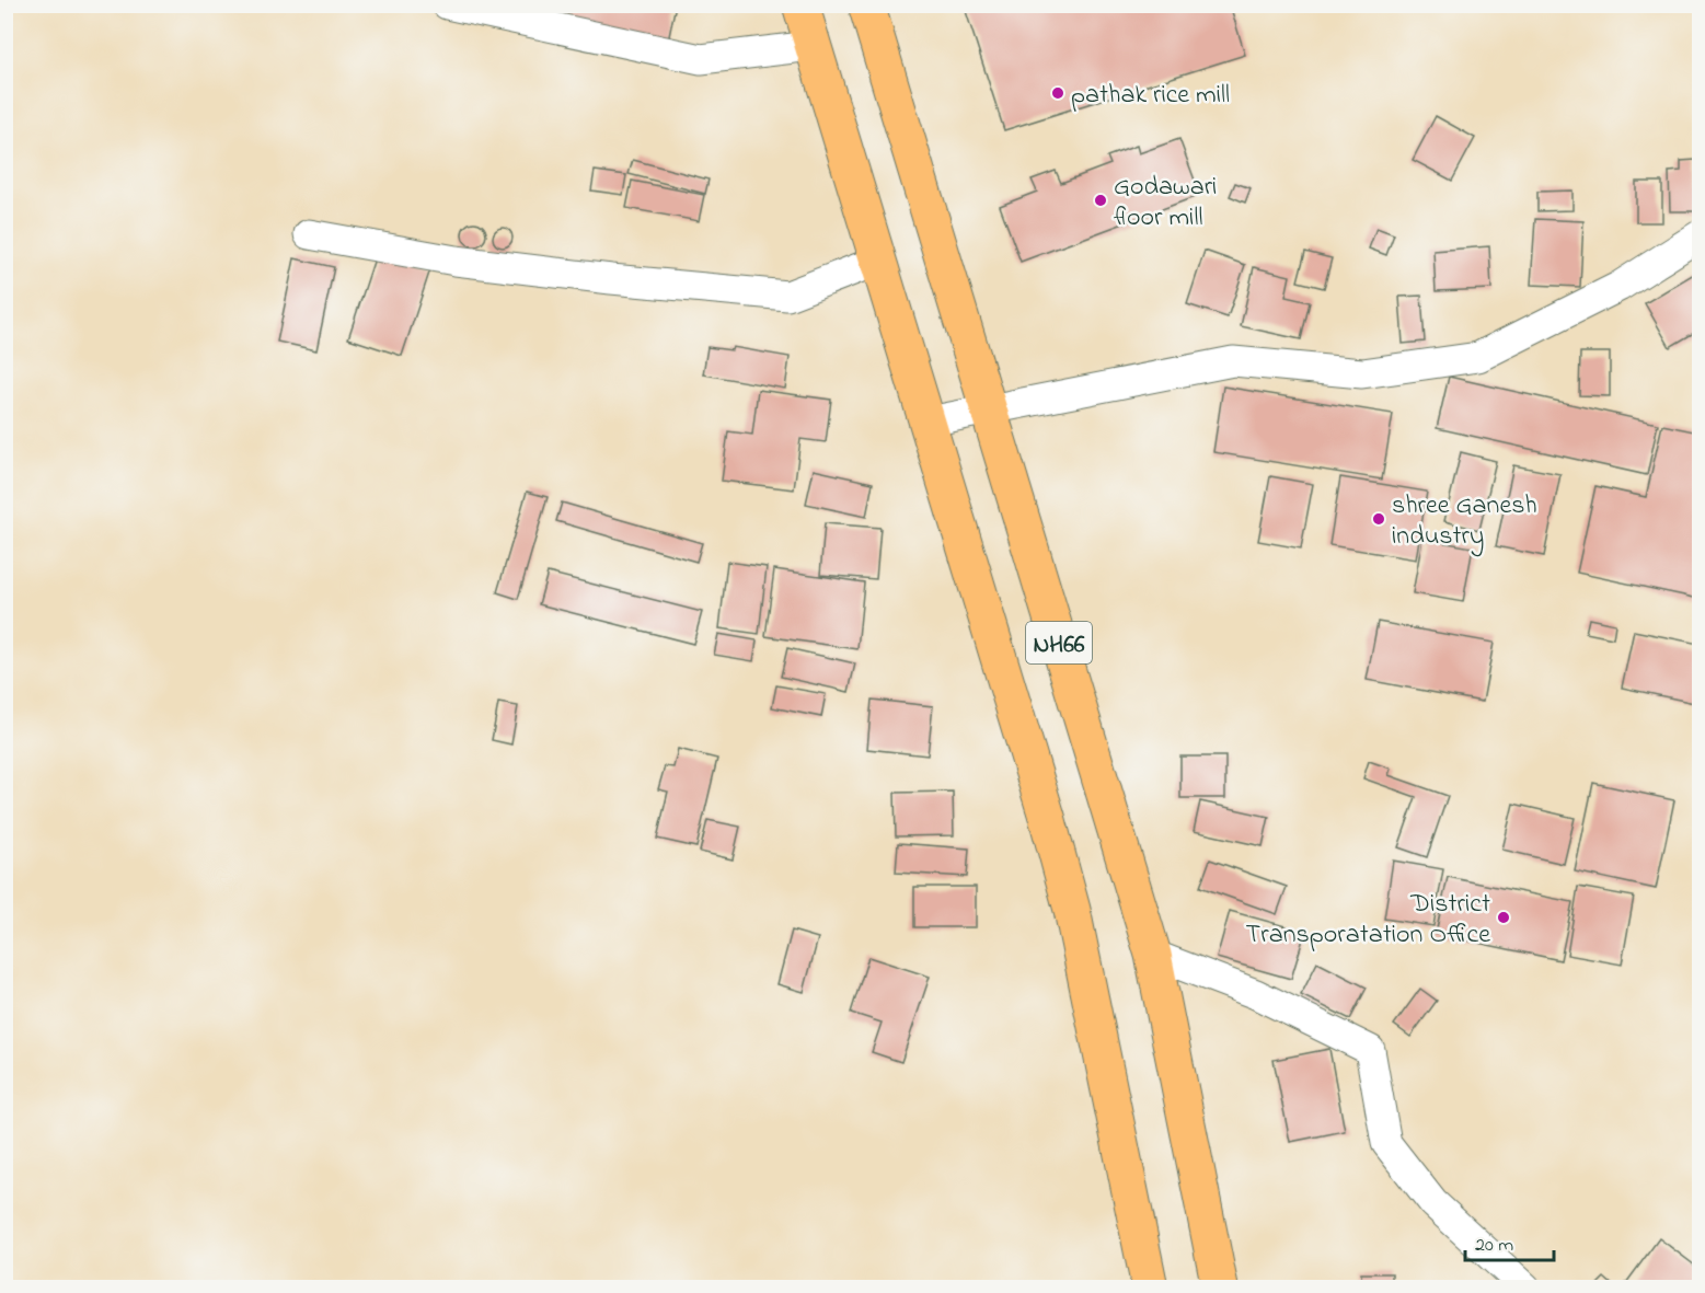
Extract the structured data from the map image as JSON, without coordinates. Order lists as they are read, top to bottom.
{
  "streets": {
    "highway": ["NH66"]
  },
  "places": [
    "pathak rice mill",
    "Godawari floor mill",
    "shree Ganesh industry",
    "District Transporatation Office"
  ],
  "scale_bar": "20 m"
}
